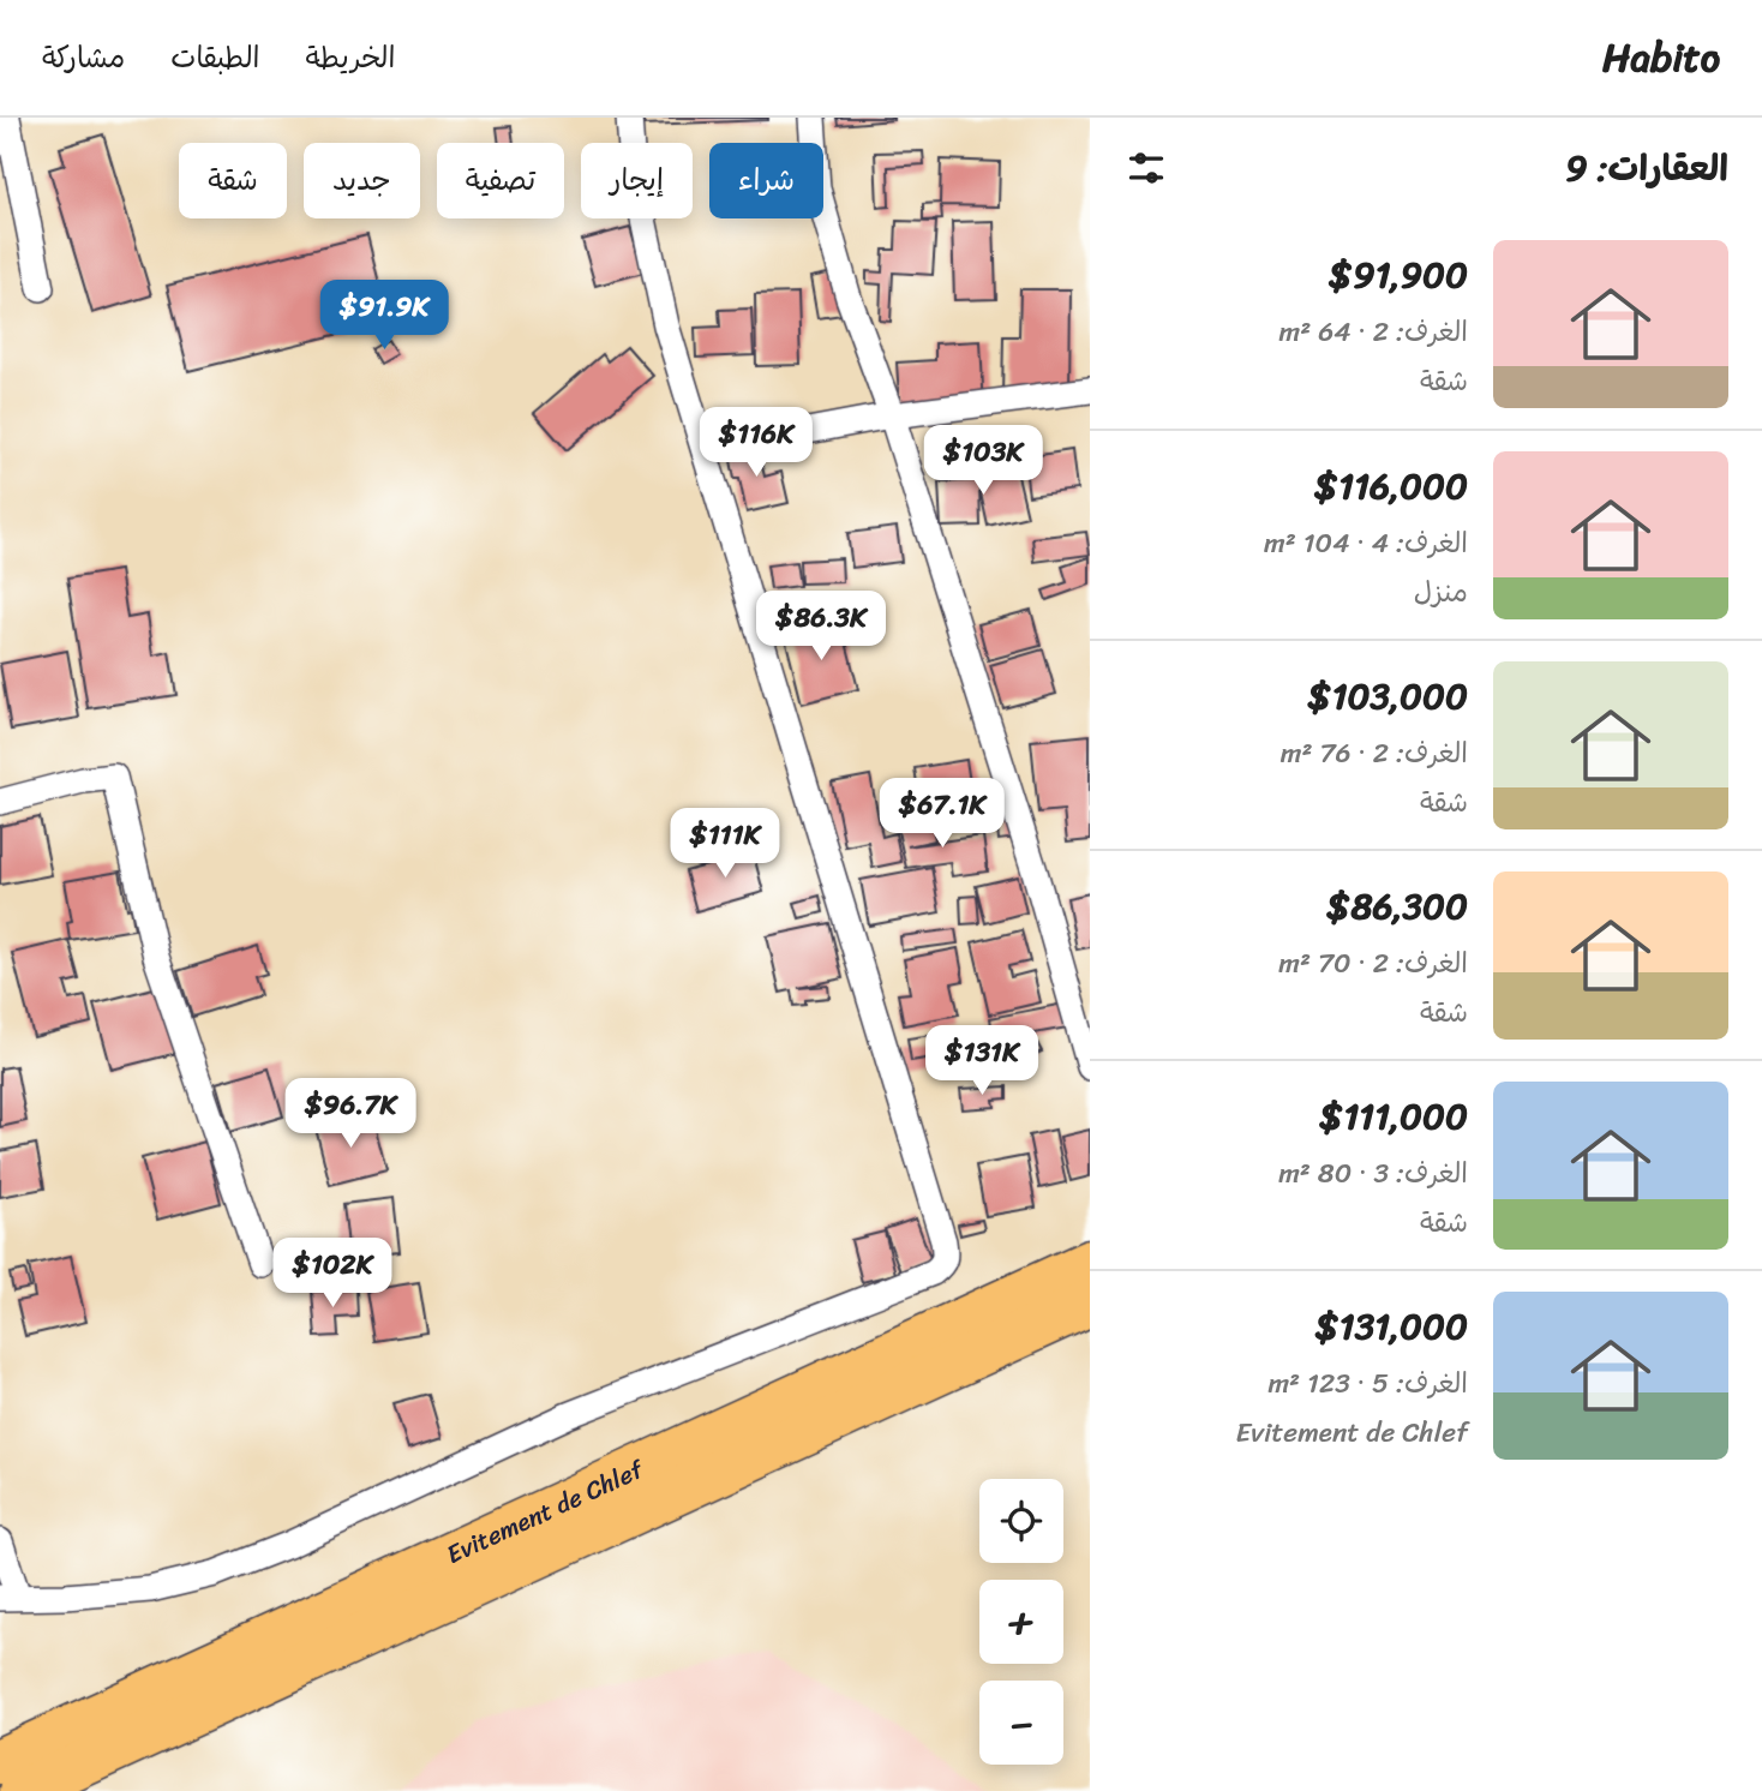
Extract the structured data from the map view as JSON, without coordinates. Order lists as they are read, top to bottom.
{
  "streets": {
    "highway": ["Evitement de Chlef"]
  },
  "page": {
    "header": "Habito",
    "nav": ["الخريطة", "الطبقات", "مشاركة"],
    "heading": "العقارات: 9",
    "chip": [
      "شراء",
      "إيجار",
      "تصفية",
      "جديد",
      "شقة"
    ],
    "list": [
      {
        "name": "$91,900",
        "note": "الغرف: 2 · 64 m² · شقة"
      },
      {
        "name": "$116,000",
        "note": "الغرف: 4 · 104 m² · منزل"
      },
      {
        "name": "$103,000",
        "note": "الغرف: 2 · 76 m² · شقة"
      },
      {
        "name": "$86,300",
        "note": "الغرف: 2 · 70 m² · شقة"
      },
      {
        "name": "$111,000",
        "note": "الغرف: 3 · 80 m² · شقة"
      },
      {
        "name": "$131,000",
        "note": "الغرف: 5 · 123 m² · Evitement de Chlef"
      }
    ],
    "price": [
      "$91.9K",
      "$116K",
      "$103K",
      "$86.3K",
      "$67.1K",
      "$111K",
      "$131K",
      "$96.7K",
      "$102K"
    ],
    "map_buttons": ["+", "−"]
  }
}
